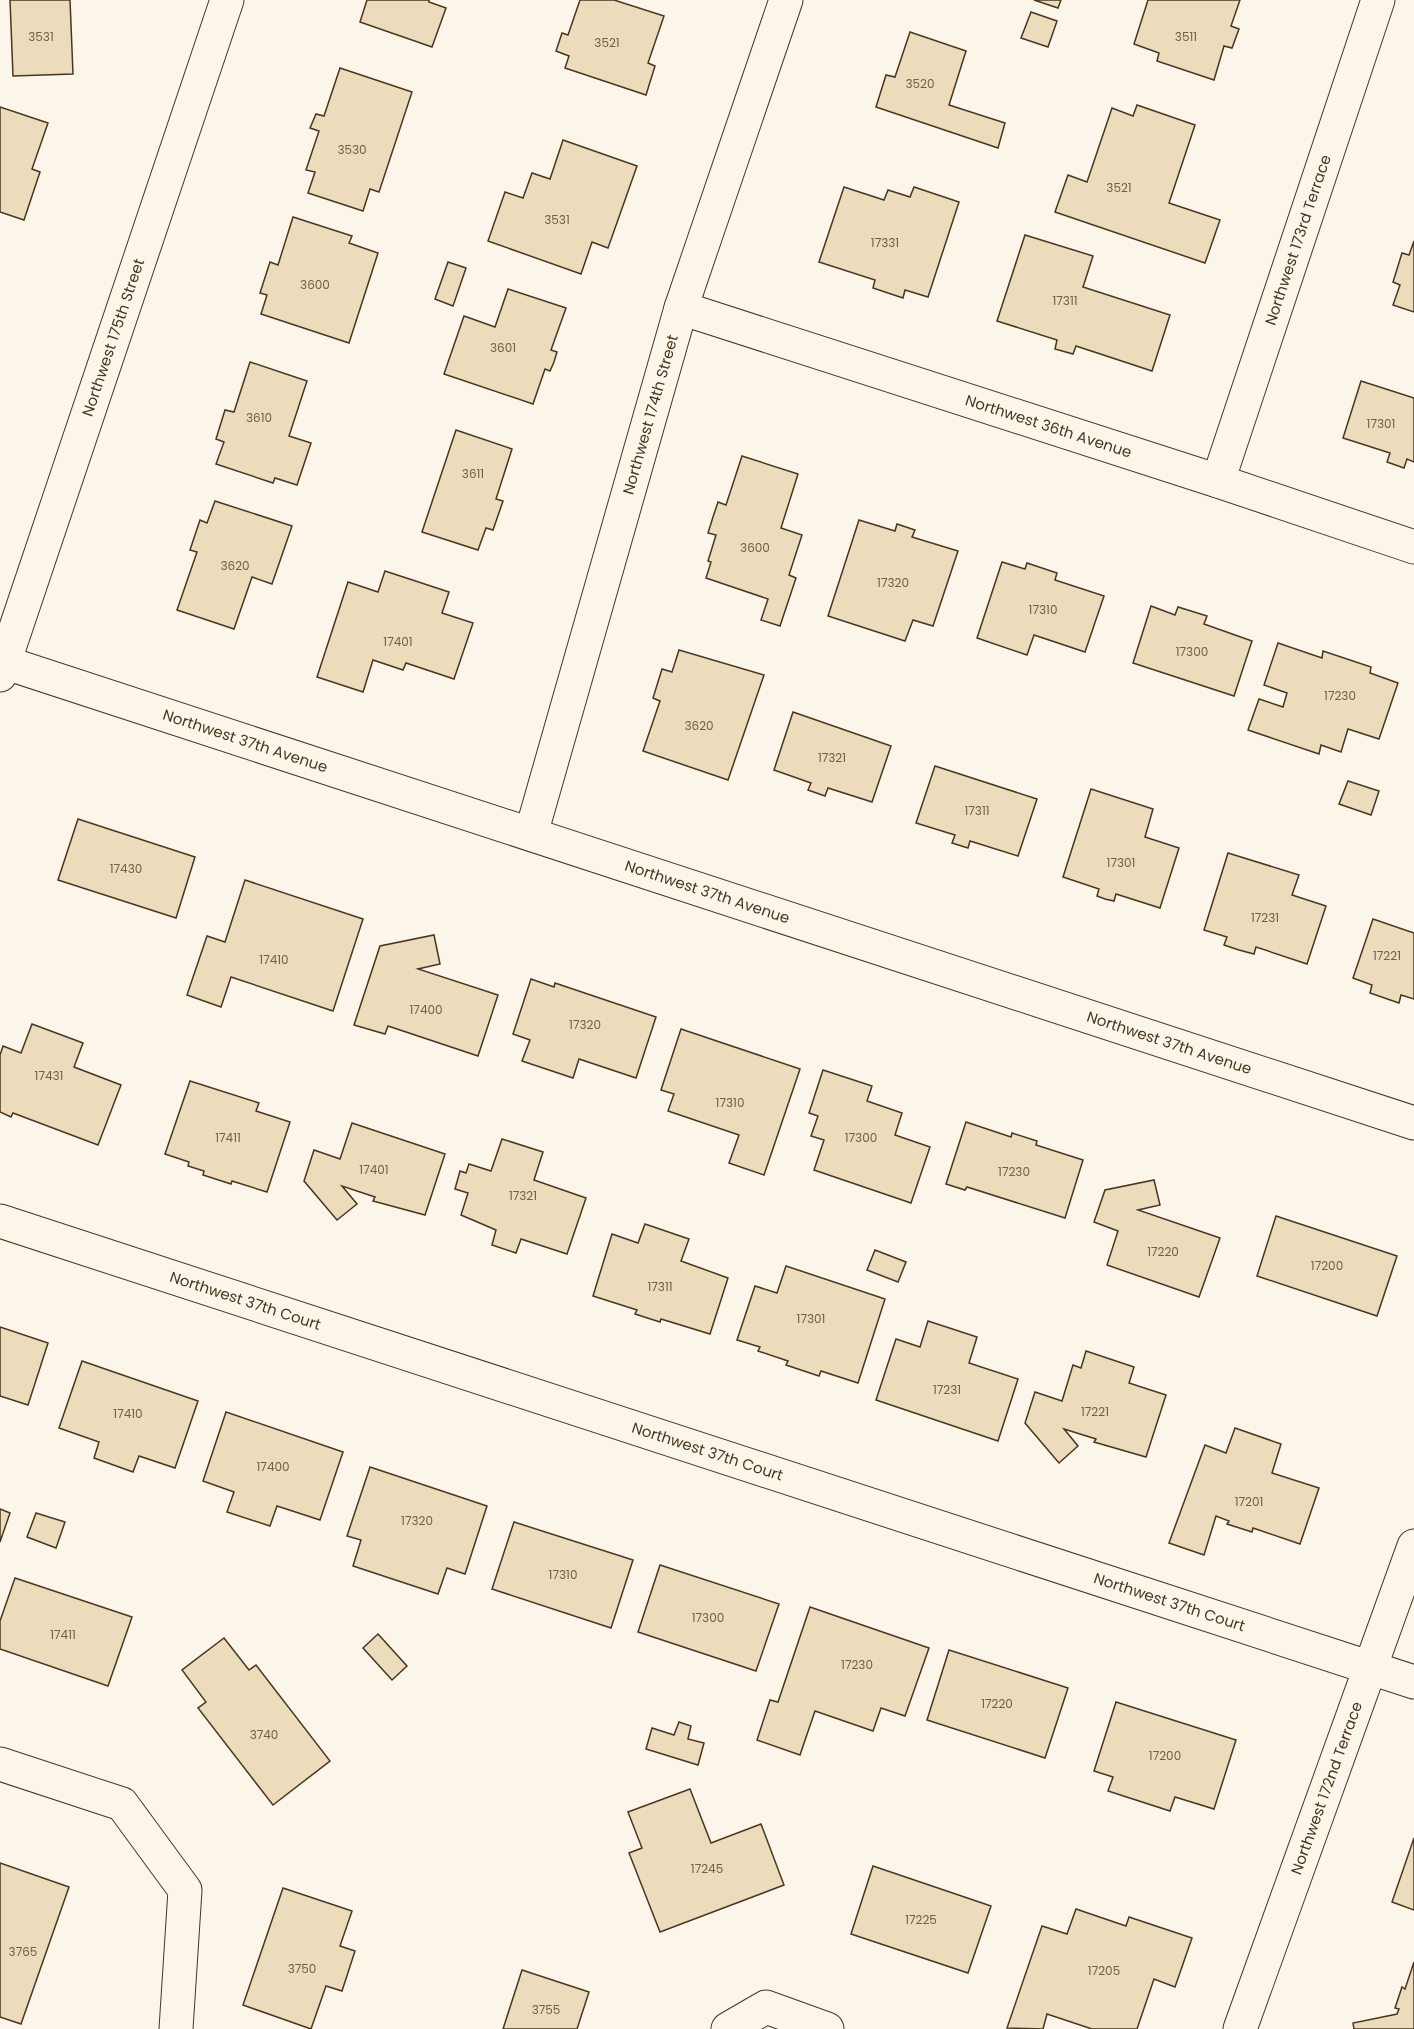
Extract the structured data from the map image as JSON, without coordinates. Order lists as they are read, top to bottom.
{
  "streets": {
    "street": [
      "Northwest 173rd Terrace",
      "Northwest 175th Street",
      "Northwest 174th Street",
      "Northwest 36th Avenue",
      "Northwest 37th Avenue",
      "Northwest 37th Court",
      "Northwest 172nd Terrace"
    ]
  },
  "crossings": [
    ["Northwest 173rd Terrace", "Northwest 36th Avenue"],
    ["Northwest 175th Street", "Northwest 37th Avenue"],
    ["Northwest 174th Street", "Northwest 36th Avenue"],
    ["Northwest 174th Street", "Northwest 37th Avenue"],
    ["Northwest 37th Court", "Northwest 172nd Terrace"]
  ],
  "house_numbers": [
    "3531",
    "3511",
    "3521",
    "3520",
    "3530",
    "3521",
    "3531",
    "17331",
    "3600",
    "17311",
    "3601",
    "3610",
    "17301",
    "3611",
    "3600",
    "3620",
    "17320",
    "17310",
    "17401",
    "17300",
    "17230",
    "3620",
    "17321",
    "17311",
    "17301",
    "17430",
    "17231",
    "17221",
    "17410",
    "17400",
    "17320",
    "17431",
    "17310",
    "17411",
    "17300",
    "17401",
    "17230",
    "17321",
    "17220",
    "17200",
    "17311",
    "17301",
    "17231",
    "17221",
    "17410",
    "17400",
    "17201",
    "17320",
    "17310",
    "17300",
    "17411",
    "17230",
    "17220",
    "3740",
    "17200",
    "17245",
    "17225",
    "3765",
    "3750",
    "17205",
    "3755"
  ]
}
